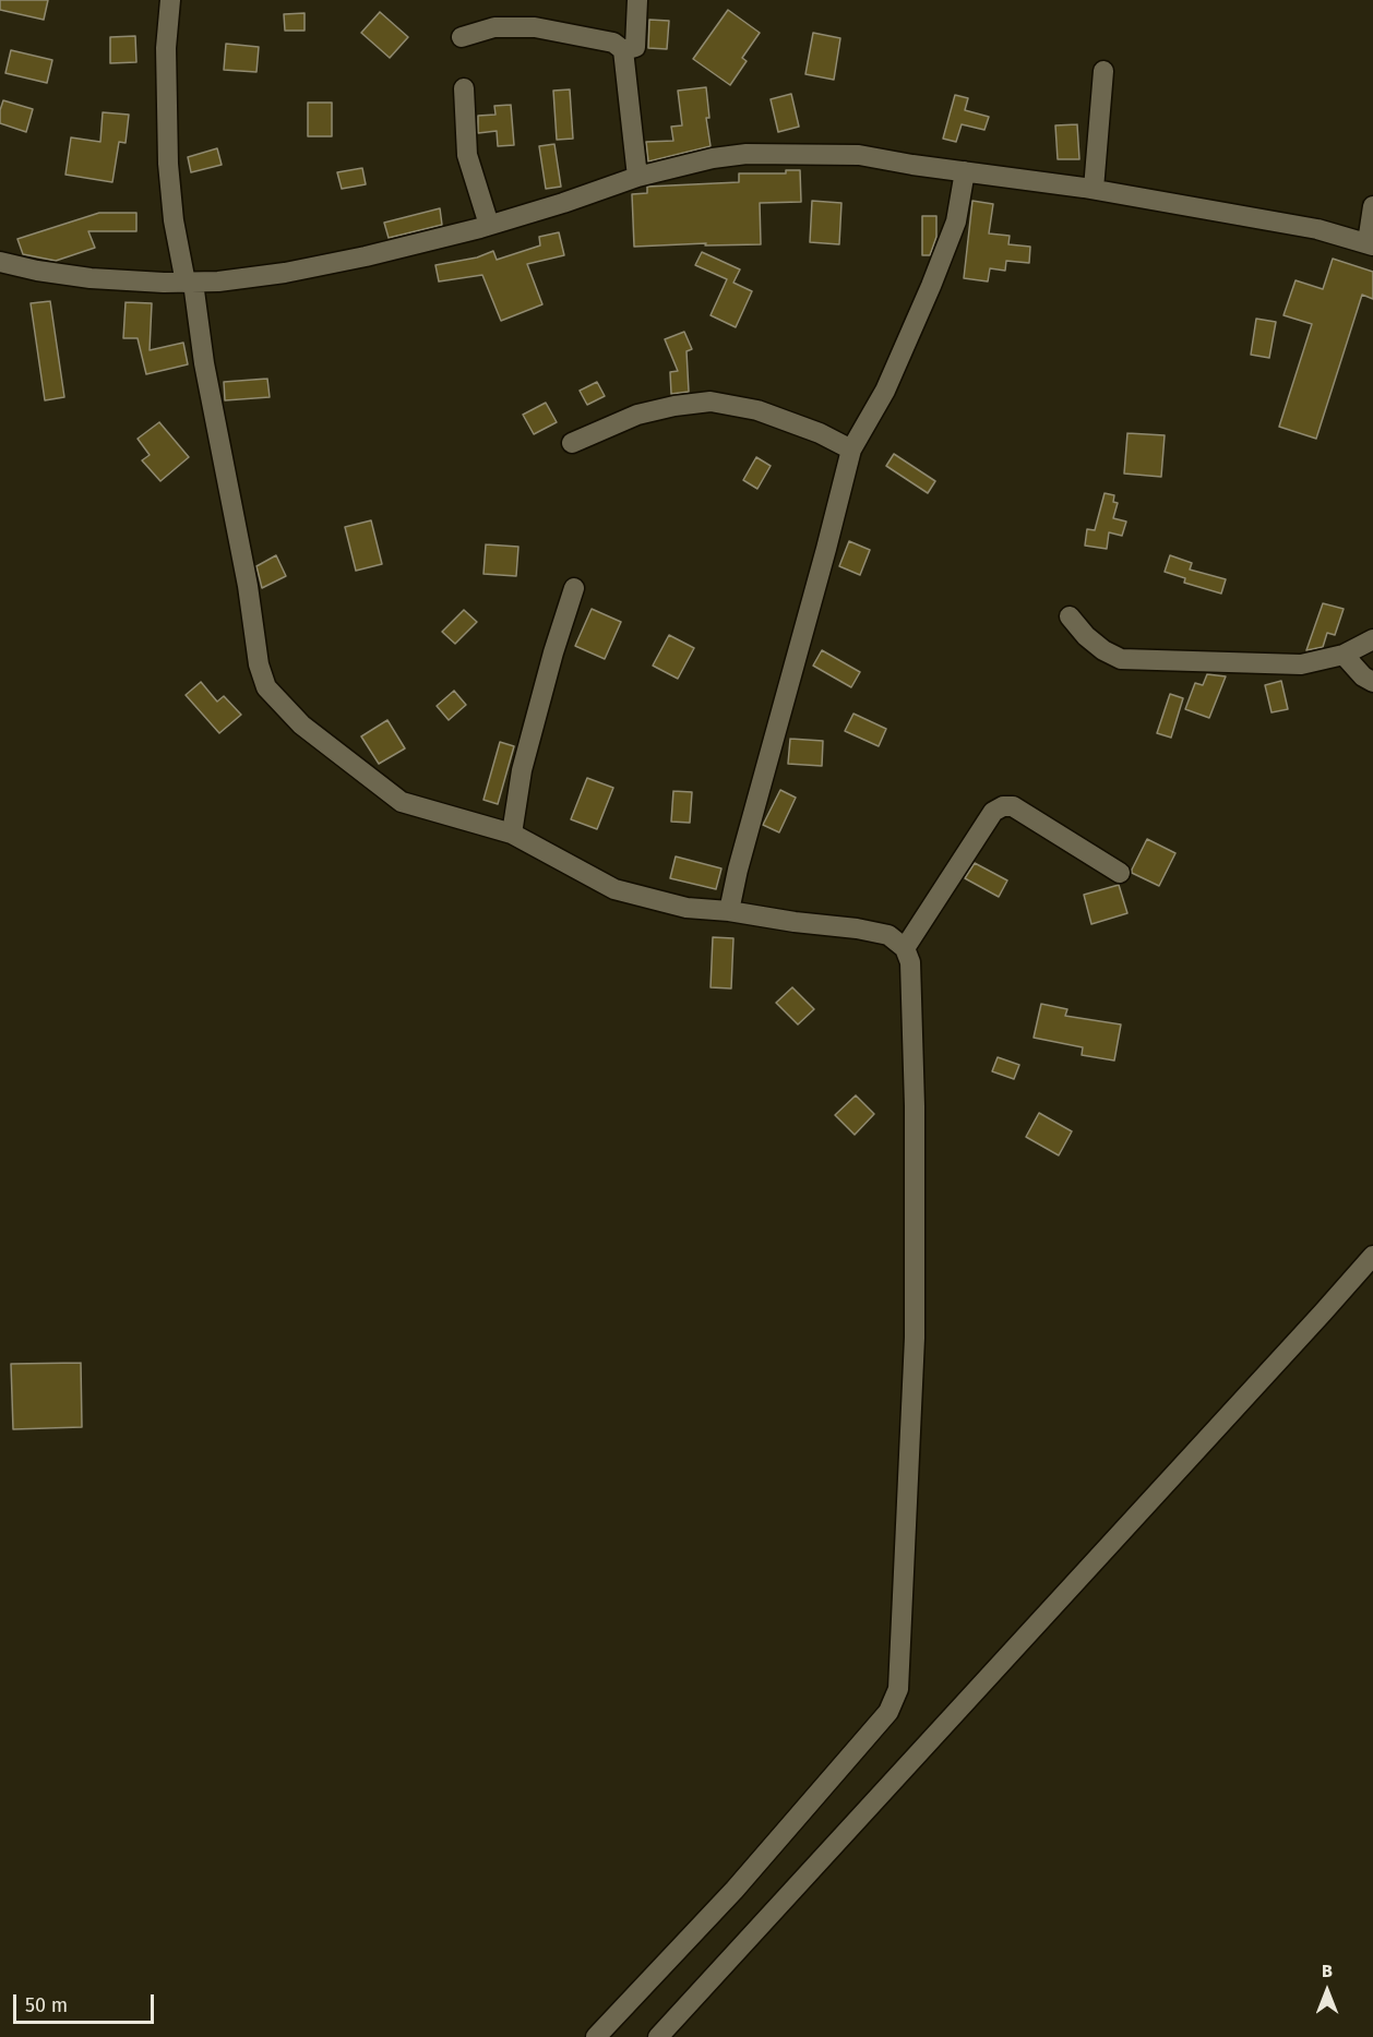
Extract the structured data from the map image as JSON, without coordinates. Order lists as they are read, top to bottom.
{
  "scale_bar": "50 m",
  "north": "top"
}
